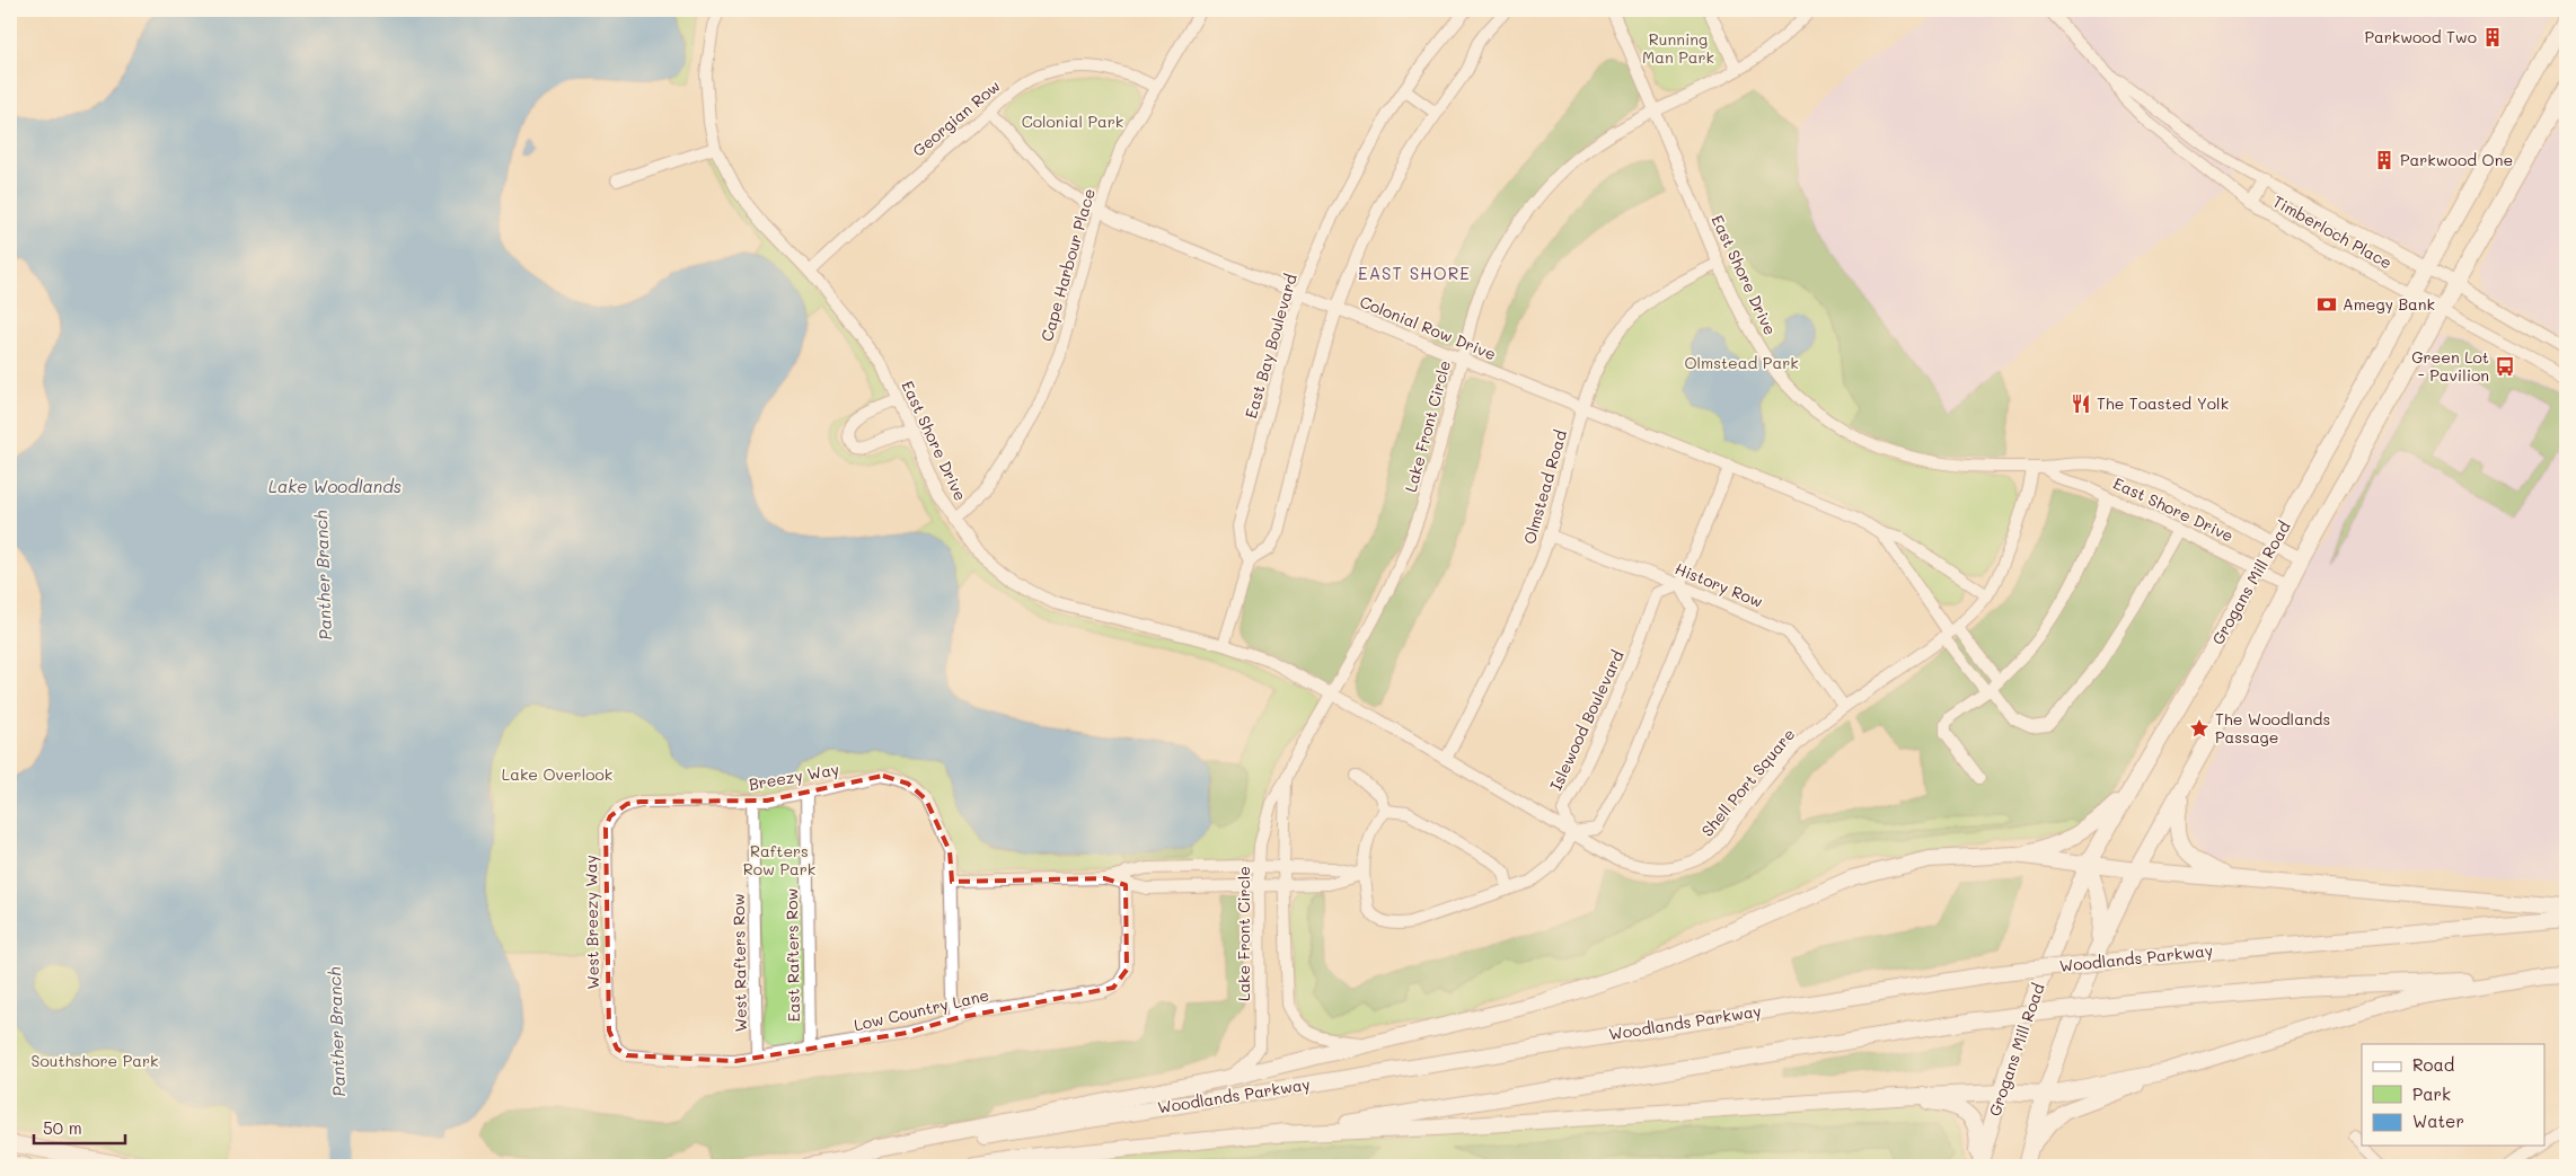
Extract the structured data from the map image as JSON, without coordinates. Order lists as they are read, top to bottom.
{
  "streets": {
    "main road": ["Grogans Mill Road", "Woodlands Parkway"],
    "street": [
      "Georgian Row",
      "Timberloch Place",
      "Cape Harbour Place",
      "East Shore Drive",
      "Colonial Row Drive",
      "East Bay Boulevard",
      "Lake Front Circle",
      "Olmstead Road",
      "History Row",
      "Islewood Boulevard",
      "Breezy Way",
      "Shell Port Square",
      "West Breezy Way",
      "East Rafters Row",
      "West Rafters Row",
      "Low Country Lane"
    ]
  },
  "crossings": [
    ["Georgian Row", "Cape Harbour Place"],
    ["Georgian Row", "East Shore Drive"],
    ["Georgian Row", "Colonial Row Drive"],
    ["Timberloch Place", "Grogans Mill Road"],
    ["Cape Harbour Place", "East Shore Drive"],
    ["Cape Harbour Place", "Colonial Row Drive"],
    ["East Shore Drive", "Lake Front Circle"],
    ["East Shore Drive", "Olmstead Road"],
    ["East Shore Drive", "Grogans Mill Road"],
    ["East Shore Drive", "Shell Port Square"],
    ["Colonial Row Drive", "East Bay Boulevard"],
    ["Colonial Row Drive", "Lake Front Circle"],
    ["Colonial Row Drive", "Olmstead Road"],
    ["Colonial Row Drive", "Shell Port Square"],
    ["Lake Front Circle", "Shell Port Square"],
    ["Olmstead Road", "History Row"],
    ["Olmstead Road", "Shell Port Square"],
    ["History Row", "Islewood Boulevard"],
    ["History Row", "Shell Port Square"],
    ["Islewood Boulevard", "Shell Port Square"],
    ["Breezy Way", "West Breezy Way"],
    ["Breezy Way", "East Rafters Row"],
    ["Breezy Way", "West Rafters Row"],
    ["West Breezy Way", "Low Country Lane"],
    ["East Rafters Row", "Low Country Lane"],
    ["West Rafters Row", "Low Country Lane"]
  ],
  "districts": ["EAST SHORE"],
  "water": ["Lake Woodlands", "Panther Branch"],
  "parks": [
    "Running Man Park",
    "Colonial Park",
    "Olmstead Park",
    "Lake Overlook",
    "Rafters Row Park",
    "Southshore Park"
  ],
  "places": {
    "building": ["Parkwood Two", "Parkwood One"],
    "bank": ["Amegy Bank"],
    "bus stop": ["Green Lot - Pavilion"],
    "restaurant": ["The Toasted Yolk"],
    "place": ["The Woodlands Passage"]
  },
  "legend": ["Road", "Park", "Water"],
  "scale_bar": "50 m"
}
